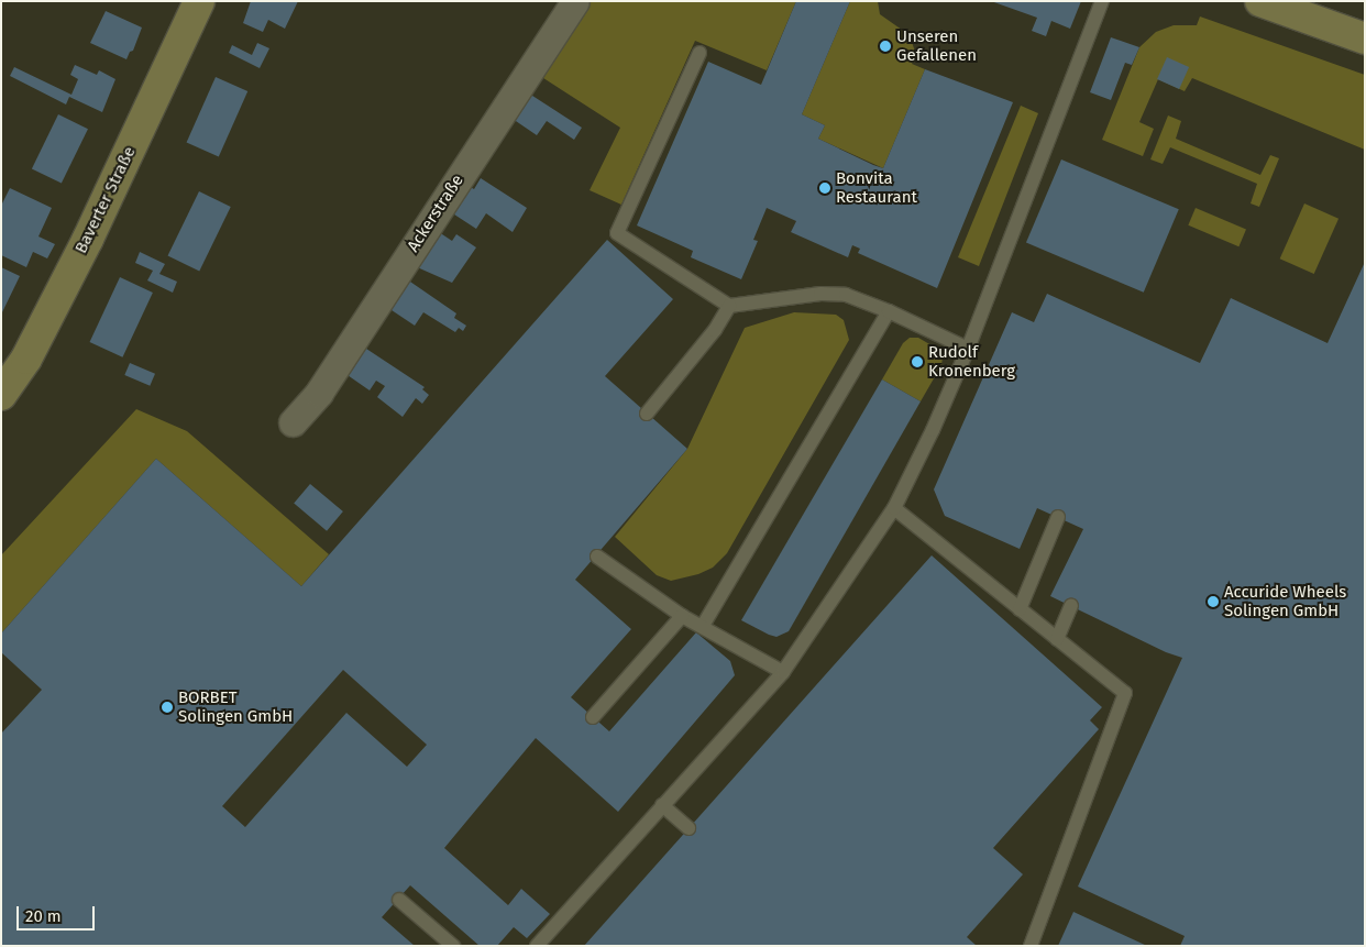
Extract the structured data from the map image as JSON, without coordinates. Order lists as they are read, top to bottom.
{
  "streets": {
    "main road": ["Baverter Straße"],
    "street": ["Ackerstraße"]
  },
  "places": [
    "Unseren Gefallenen",
    "Bonvita Restaurant",
    "Rudolf Kronenberg",
    "Accuride Wheels Solingen GmbH",
    "BORBET Solingen GmbH"
  ],
  "scale_bar": "20 m"
}
